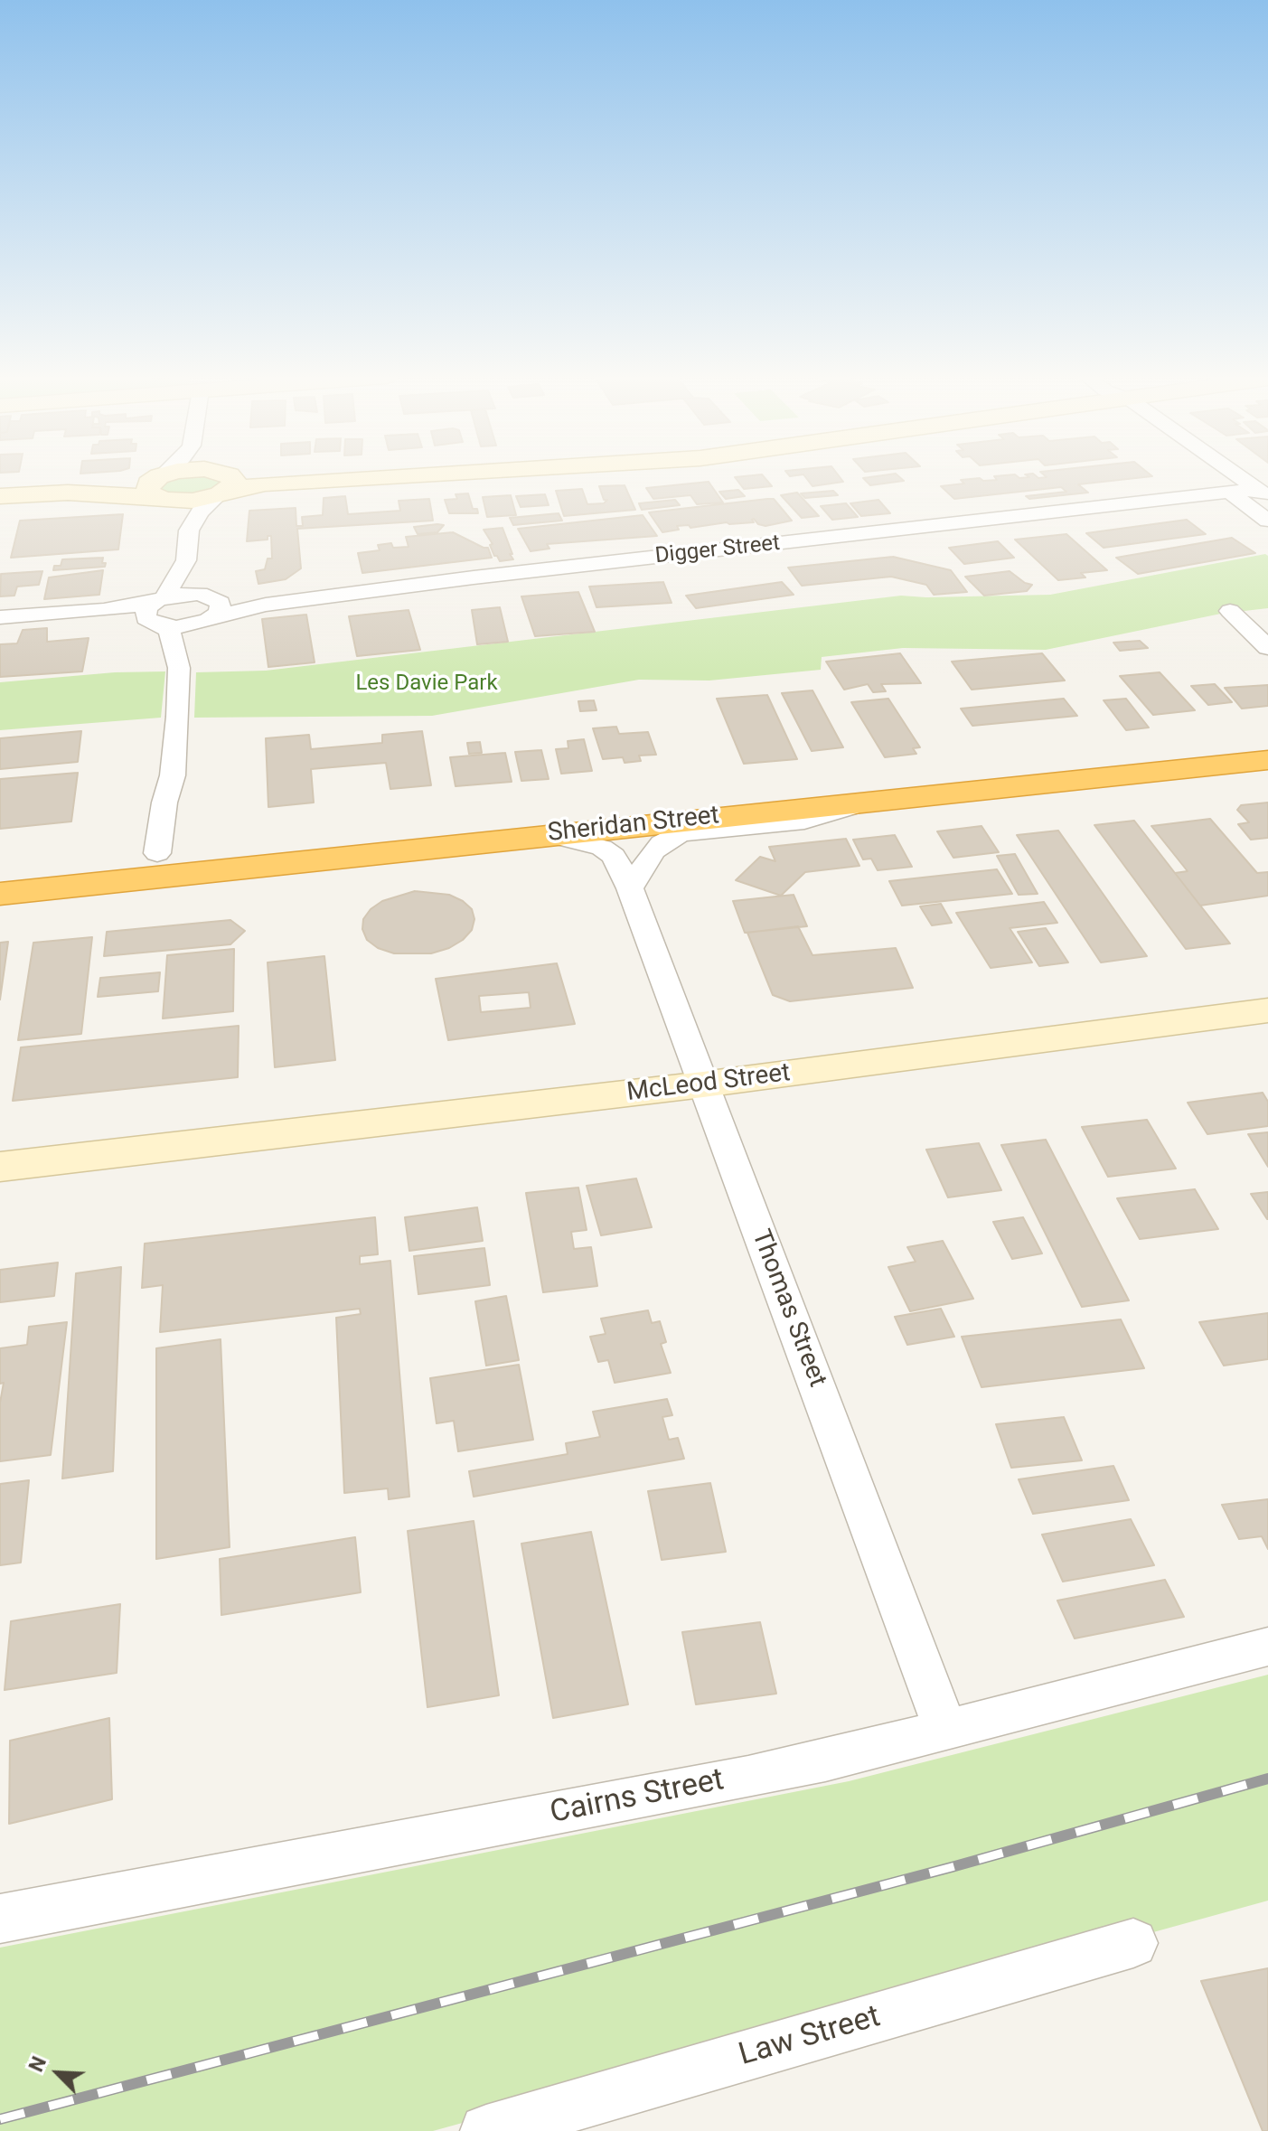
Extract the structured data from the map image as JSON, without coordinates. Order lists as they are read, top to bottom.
{
  "streets": {
    "highway": ["Sheridan Street"],
    "main road": ["McLeod Street"],
    "street": [
      "Digger Street",
      "Thomas Street",
      "Cairns Street",
      "Law Street"
    ]
  },
  "crossings": [
    ["Sheridan Street", "Thomas Street"],
    ["McLeod Street", "Thomas Street"],
    ["Thomas Street", "Cairns Street"]
  ],
  "parks": ["Les Davie Park"],
  "north": "top left"
}
